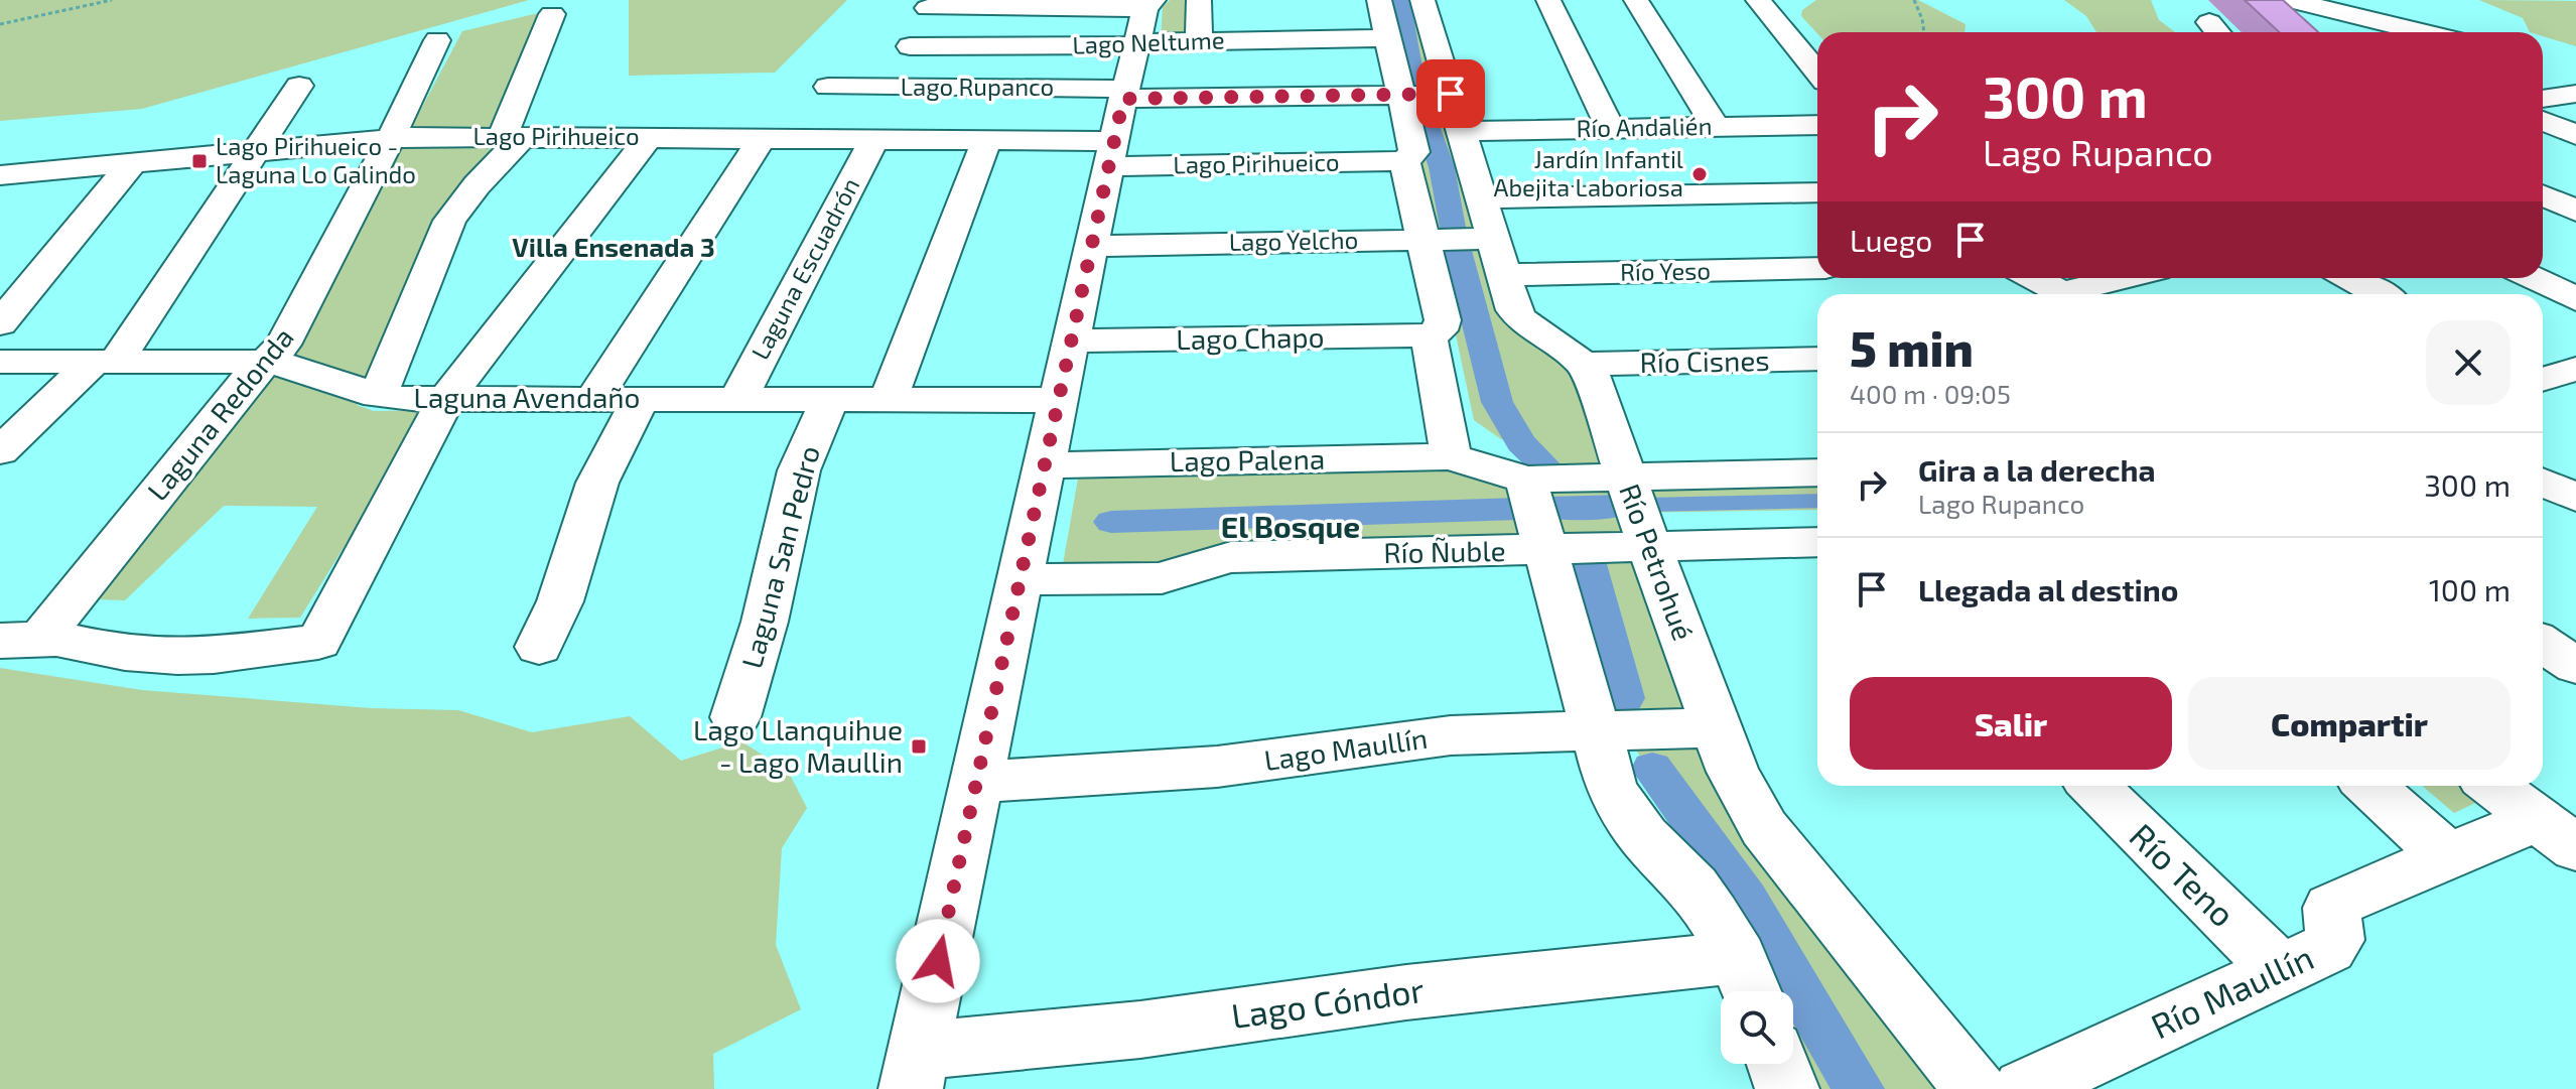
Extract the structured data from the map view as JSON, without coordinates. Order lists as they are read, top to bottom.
{
  "streets": {
    "street": [
      "Lago Neltume",
      "Lago Rupanco",
      "Río Andalién",
      "Lago Pirihueico",
      "Lago Yelcho",
      "Laguna Escuadrón",
      "Río Yeso",
      "Lago Chapo",
      "Río Cisnes",
      "Laguna Avendaño",
      "Laguna Redonda",
      "Lago Palena",
      "Río Ñuble",
      "Laguna San Pedro",
      "Río Petrohué",
      "Lago Maullín",
      "Río Teno",
      "Río Maullín",
      "Lago Cóndor"
    ]
  },
  "crossings": [
    ["Lago Pirihueico", "Laguna Escuadrón"],
    ["Lago Pirihueico", "Laguna Redonda"],
    ["Lago Yelcho", "Río Yeso"],
    ["Laguna Escuadrón", "Laguna Avendaño"],
    ["Río Cisnes", "Río Petrohué"],
    ["Laguna Avendaño", "Laguna Redonda"],
    ["Laguna Avendaño", "Laguna San Pedro"],
    ["Río Ñuble", "Río Petrohué"],
    ["Río Petrohué", "Lago Maullín"],
    ["Río Teno", "Río Maullín"]
  ],
  "districts": ["Villa Ensenada 3", "El Bosque"],
  "places": {
    "transit": ["Lago Pirihueico - Laguna Lo Galindo", "Lago Llanquihue - Lago Maullin"],
    "other": ["Jardín Infantil Abejita Laboriosa"]
  },
  "page": {
    "turn": ["300 m", "Lago Rupanco"],
    "then": "Luego",
    "heading": ["5 min", "400 m · 09:05"],
    "list": [
      {
        "name": "Gira a la derecha",
        "note": "Lago Rupanco",
        "value": "300 m"
      },
      {
        "name": "Llegada al destino",
        "value": "100 m"
      }
    ],
    "buttons": ["Salir", "Compartir"]
  }
}
